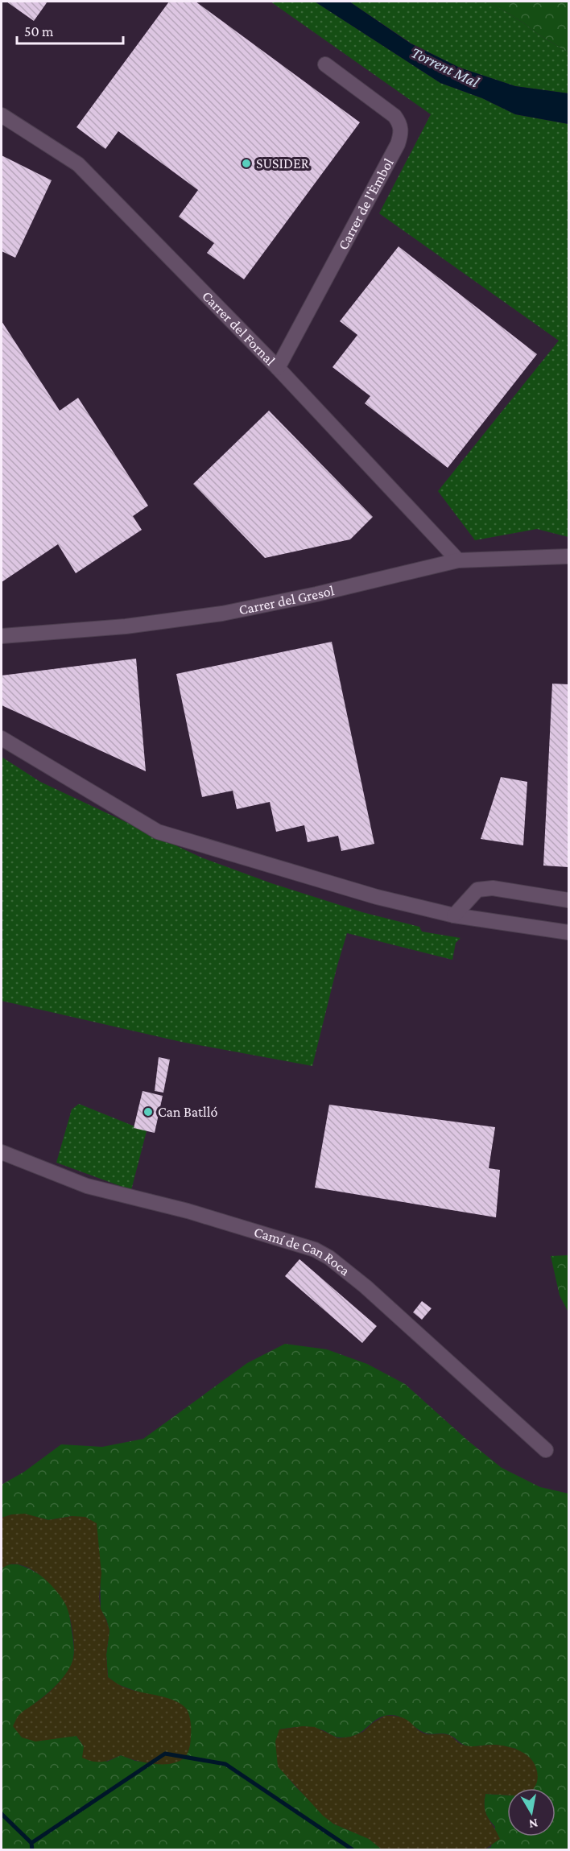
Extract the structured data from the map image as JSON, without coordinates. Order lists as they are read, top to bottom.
{
  "streets": {
    "street": [
      "Carrer de l'Èmbol",
      "Carrer del Fornal",
      "Carrer del Gresol",
      "Camí de Can Roca"
    ]
  },
  "crossings": [
    ["Carrer de l'Èmbol", "Carrer del Fornal"],
    ["Carrer del Fornal", "Carrer del Gresol"]
  ],
  "water": ["Torrent Mal"],
  "places": ["SUSIDER", "Can Batlló"],
  "scale_bar": "50 m",
  "north": "bottom"
}
